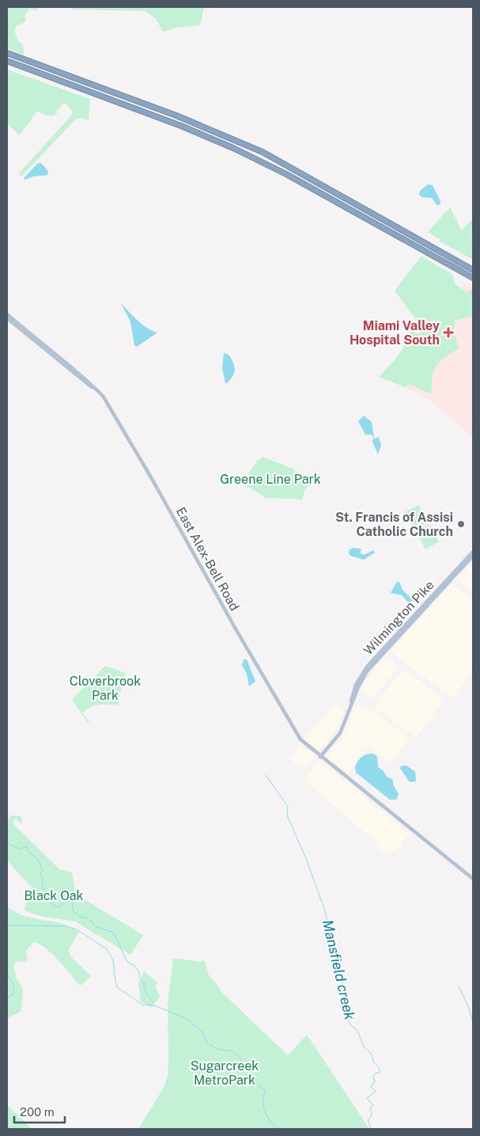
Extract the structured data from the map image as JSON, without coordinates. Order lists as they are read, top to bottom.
{
  "streets": {
    "main road": ["East Alex-Bell Road", "Wilmington Pike"]
  },
  "crossings": [
    ["East Alex-Bell Road", "Wilmington Pike"]
  ],
  "water": ["Mansfield creek"],
  "parks": [
    "Greene Line Park",
    "Cloverbrook Park",
    "Black Oak",
    "Sugarcreek MetroPark"
  ],
  "places": {
    "health": ["Miami Valley Hospital South"],
    "other": ["St. Francis of Assisi Catholic Church"]
  },
  "scale_bar": "200 m"
}
